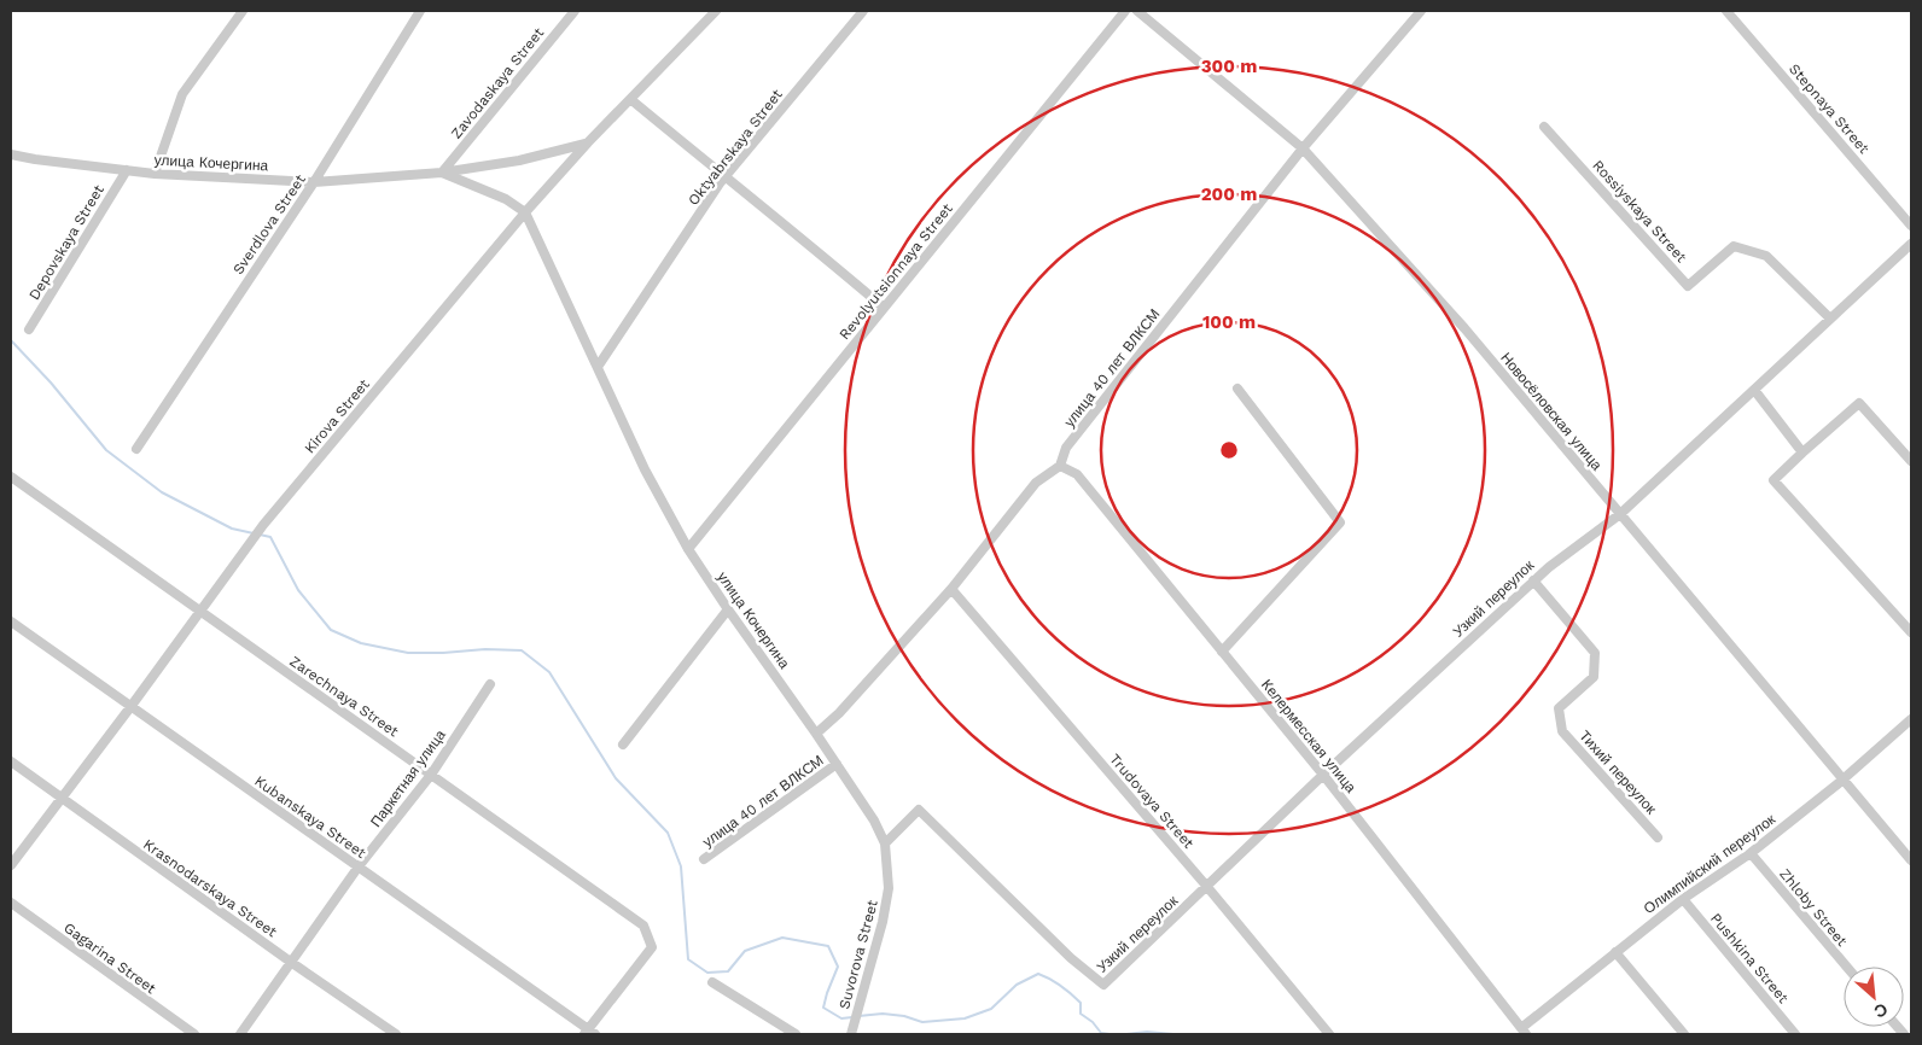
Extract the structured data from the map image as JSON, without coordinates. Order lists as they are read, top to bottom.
{
  "streets": {
    "street": [
      "Zavodaskaya Street",
      "Stepnaya Street",
      "Oktyabrskaya Street",
      "улица Кочергина",
      "Rossiyskaya Street",
      "Sverdlova Street",
      "Depovskaya Street",
      "Revolyutsionnaya Street",
      "улица 40 лет ВЛКСМ",
      "Новосёловская улица",
      "Kirova Street",
      "Узкий переулок",
      "Zarechnaya Street",
      "Келермесская улица",
      "Тихий переулок",
      "Паркетная улица",
      "Trudovaya Street",
      "Kubanskaya Street",
      "Олимпийский переулок",
      "Krasnodarskaya Street",
      "Zhloby Street",
      "Suvorova Street",
      "Gagarina Street",
      "Pushkina Street"
    ]
  },
  "crossings": [
    ["Zavodaskaya Street", "улица Кочергина"],
    ["Oktyabrskaya Street", "улица Кочергина"],
    ["улица Кочергина", "Sverdlova Street"],
    ["улица Кочергина", "Depovskaya Street"],
    ["улица Кочергина", "Revolyutsionnaya Street"],
    ["улица Кочергина", "улица 40 лет ВЛКСМ"],
    ["улица Кочергина", "Kirova Street"],
    ["улица Кочергина", "Узкий переулок"],
    ["улица Кочергина", "Suvorova Street"],
    ["Rossiyskaya Street", "Узкий переулок"],
    ["улица 40 лет ВЛКСМ", "Новосёловская улица"],
    ["улица 40 лет ВЛКСМ", "Келермесская улица"],
    ["улица 40 лет ВЛКСМ", "Trudovaya Street"],
    ["Новосёловская улица", "Узкий переулок"],
    ["Новосёловская улица", "Олимпийский переулок"],
    ["Kirova Street", "Zarechnaya Street"],
    ["Kirova Street", "Kubanskaya Street"],
    ["Kirova Street", "Krasnodarskaya Street"],
    ["Узкий переулок", "Келермесская улица"],
    ["Узкий переулок", "Тихий переулок"],
    ["Узкий переулок", "Trudovaya Street"],
    ["Узкий переулок", "Suvorova Street"],
    ["Zarechnaya Street", "Паркетная улица"],
    ["Zarechnaya Street", "Kubanskaya Street"],
    ["Келермесская улица", "Олимпийский переулок"],
    ["Паркетная улица", "Kubanskaya Street"],
    ["Паркетная улица", "Krasnodarskaya Street"],
    ["Олимпийский переулок", "Zhloby Street"],
    ["Олимпийский переулок", "Pushkina Street"]
  ],
  "north": "bottom right",
  "rings": ["300 m", "200 m", "100 m"]
}
